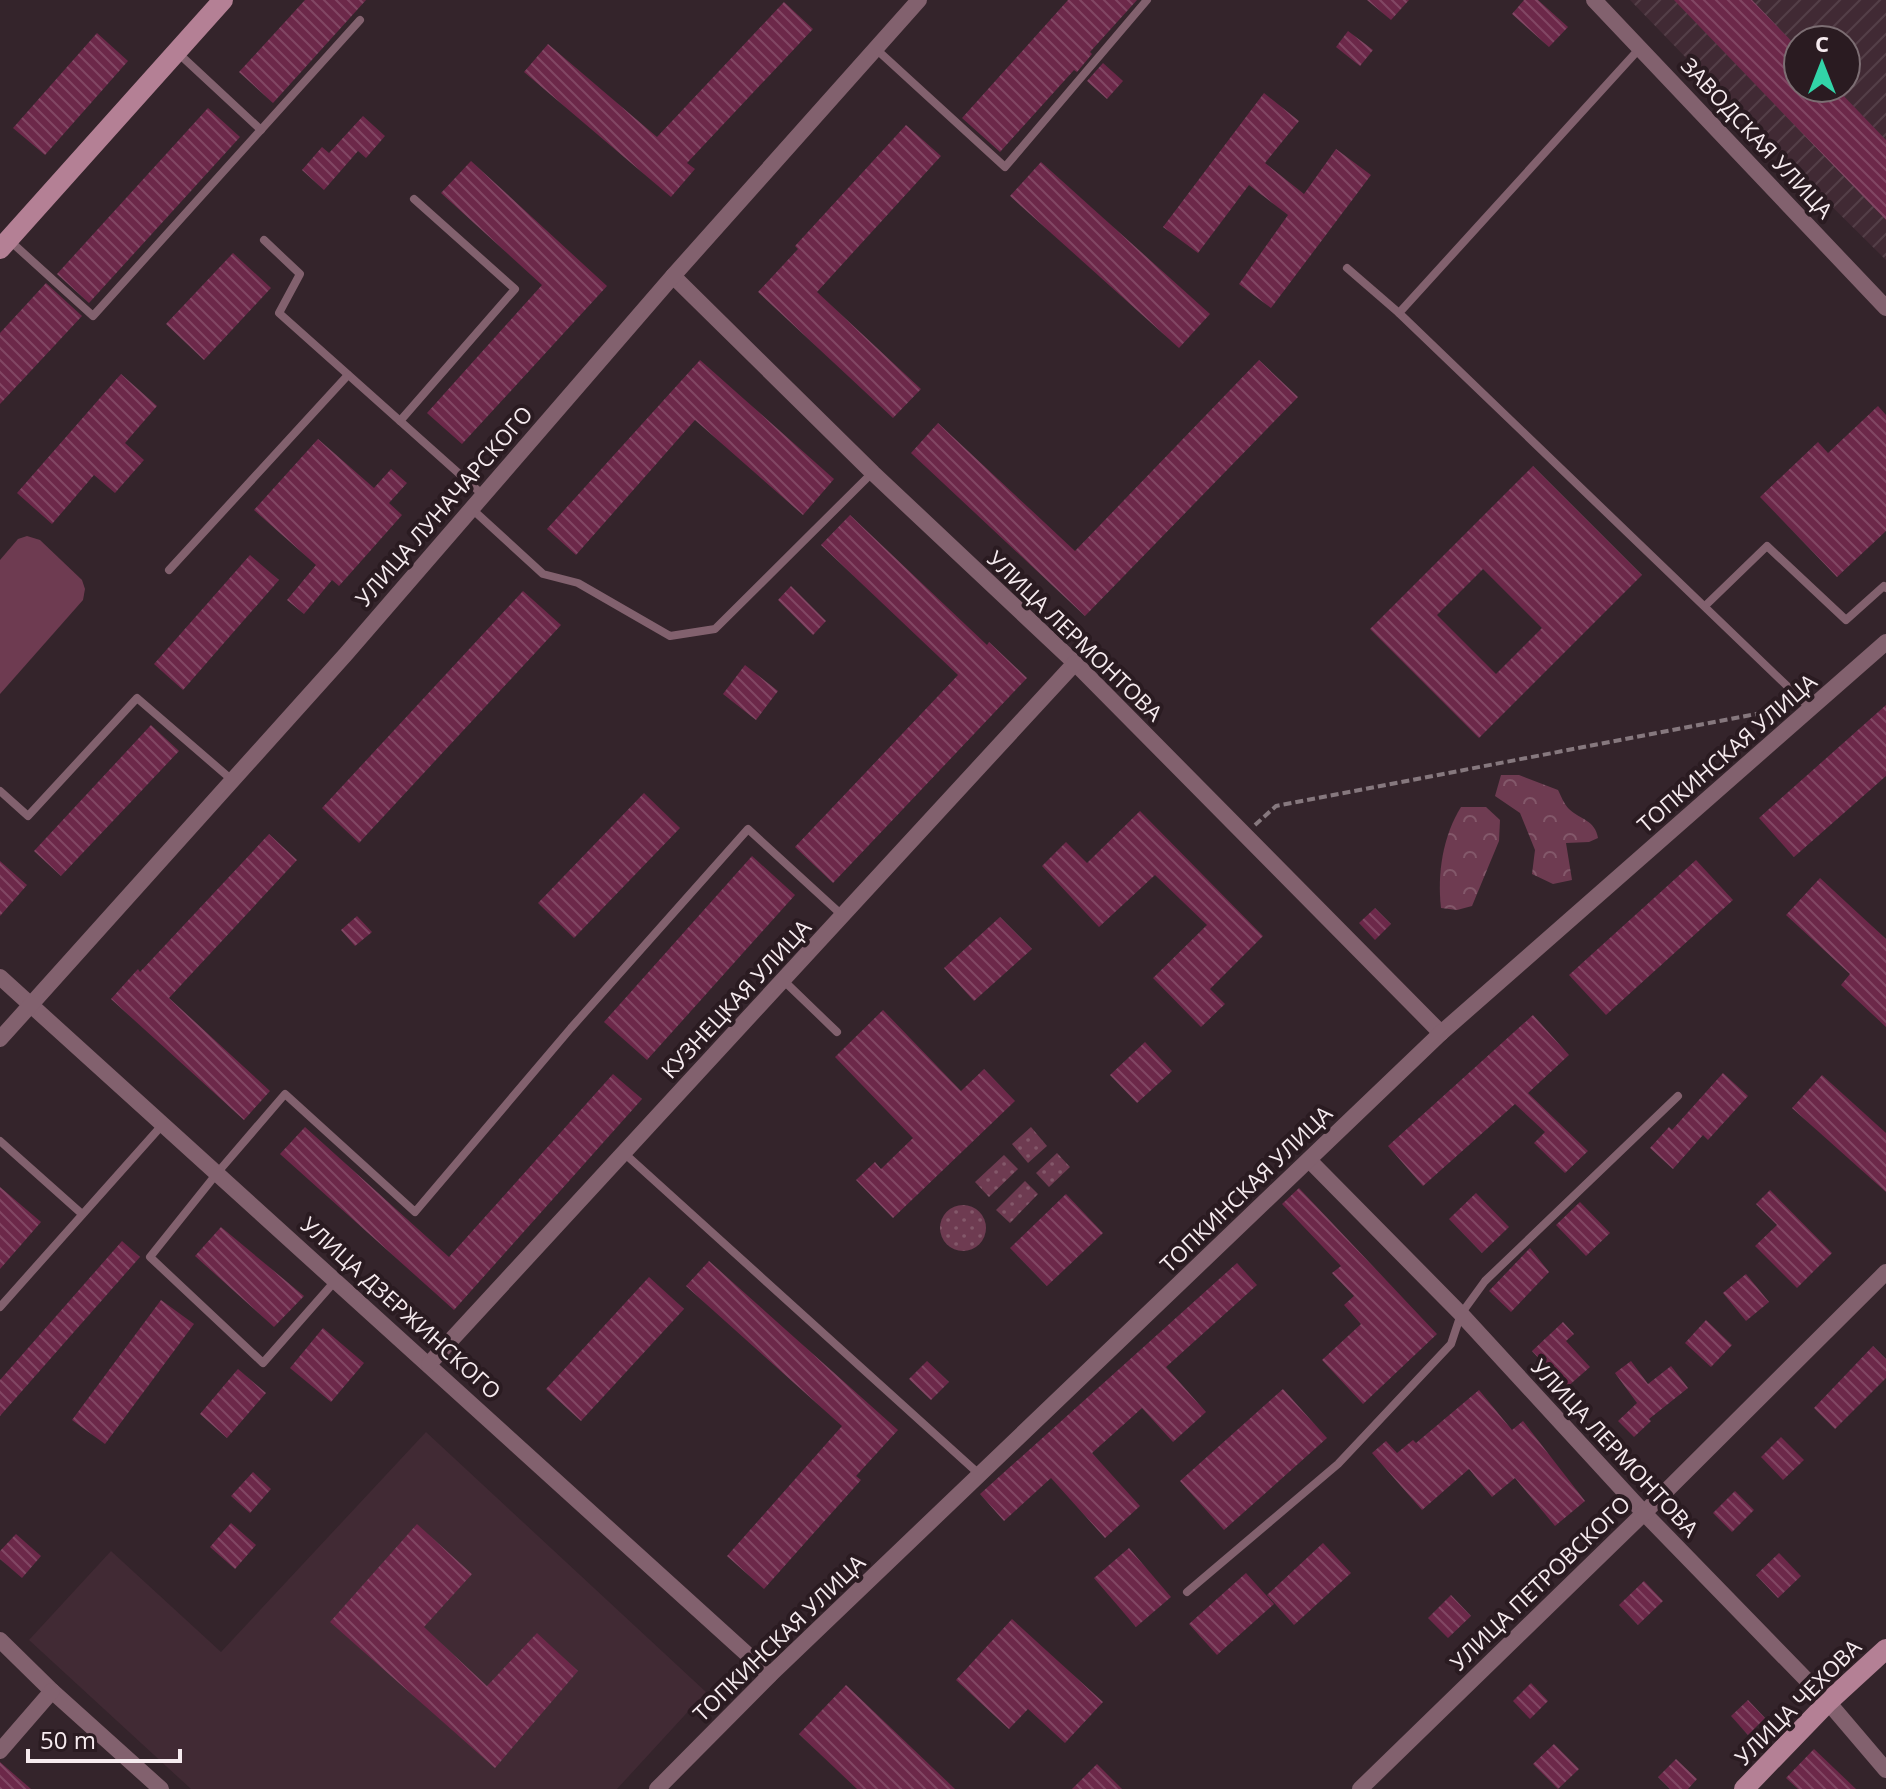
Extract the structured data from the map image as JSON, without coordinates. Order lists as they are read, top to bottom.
{
  "streets": {
    "street": [
      "ЗАВОДСКАЯ УЛИЦА",
      "УЛИЦА ЛУНАЧАРСКОГО",
      "УЛИЦА ЛЕРМОНТОВА",
      "ТОПКИНСКАЯ УЛИЦА",
      "КУЗНЕЦКАЯ УЛИЦА",
      "УЛИЦА ДЗЕРЖИНСКОГО",
      "УЛИЦА ПЕТРОВСКОГО",
      "УЛИЦА ЧЕХОВА"
    ]
  },
  "crossings": [
    ["УЛИЦА ЛУНАЧАРСКОГО", "УЛИЦА ЛЕРМОНТОВА"],
    ["УЛИЦА ЛУНАЧАРСКОГО", "УЛИЦА ДЗЕРЖИНСКОГО"],
    ["УЛИЦА ЛЕРМОНТОВА", "ТОПКИНСКАЯ УЛИЦА"],
    ["УЛИЦА ЛЕРМОНТОВА", "КУЗНЕЦКАЯ УЛИЦА"],
    ["УЛИЦА ЛЕРМОНТОВА", "УЛИЦА ПЕТРОВСКОГО"],
    ["УЛИЦА ЛЕРМОНТОВА", "УЛИЦА ЧЕХОВА"],
    ["ТОПКИНСКАЯ УЛИЦА", "УЛИЦА ДЗЕРЖИНСКОГО"],
    ["КУЗНЕЦКАЯ УЛИЦА", "УЛИЦА ДЗЕРЖИНСКОГО"]
  ],
  "scale_bar": "50 m",
  "north": "top"
}
